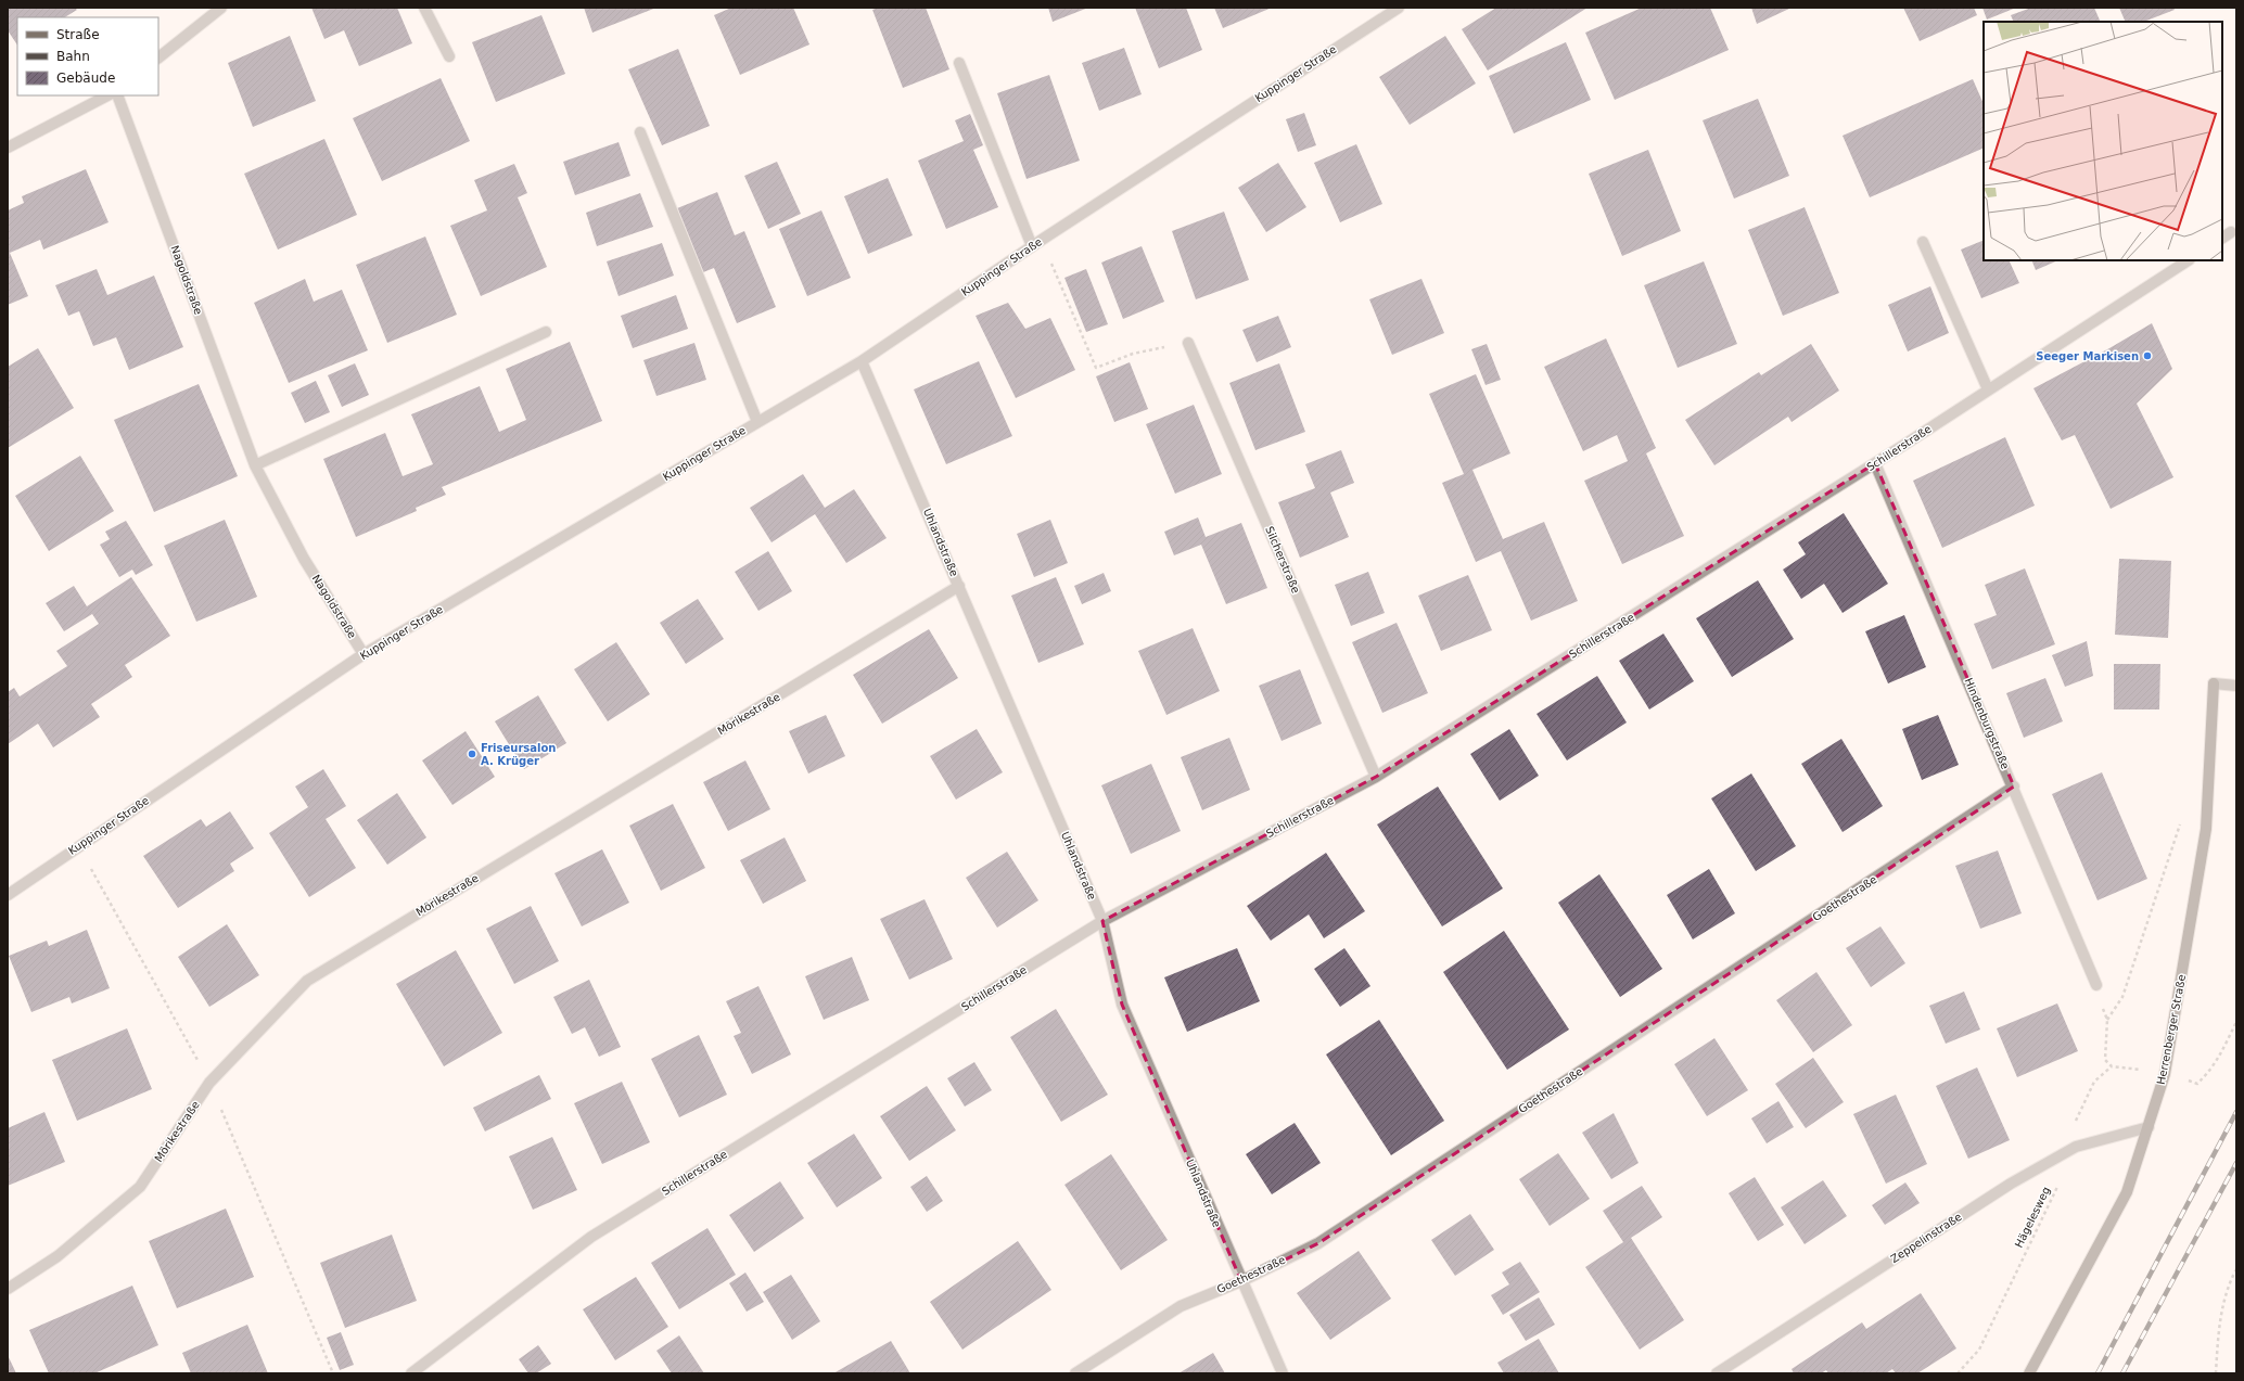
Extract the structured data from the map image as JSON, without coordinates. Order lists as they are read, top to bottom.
{
  "streets": {
    "street": [
      "Kuppinger Straße",
      "Nagoldstraße",
      "Schillerstraße",
      "Uhlandstraße",
      "Silcherstraße",
      "Mörikestraße",
      "Hindenburgstraße",
      "Goethestraße",
      "Herrenberger Straße",
      "Zeppelinstraße"
    ],
    "path": ["Hägelesweg"]
  },
  "crossings": [
    ["Kuppinger Straße", "Nagoldstraße"],
    ["Kuppinger Straße", "Uhlandstraße"],
    ["Schillerstraße", "Uhlandstraße"],
    ["Schillerstraße", "Silcherstraße"],
    ["Schillerstraße", "Hindenburgstraße"],
    ["Uhlandstraße", "Mörikestraße"],
    ["Uhlandstraße", "Goethestraße"],
    ["Hindenburgstraße", "Goethestraße"],
    ["Herrenberger Straße", "Zeppelinstraße"]
  ],
  "places": ["Seeger Markisen", "Friseursalon A. Krüger"],
  "legend": ["Straße", "Bahn", "Gebäude"]
}
